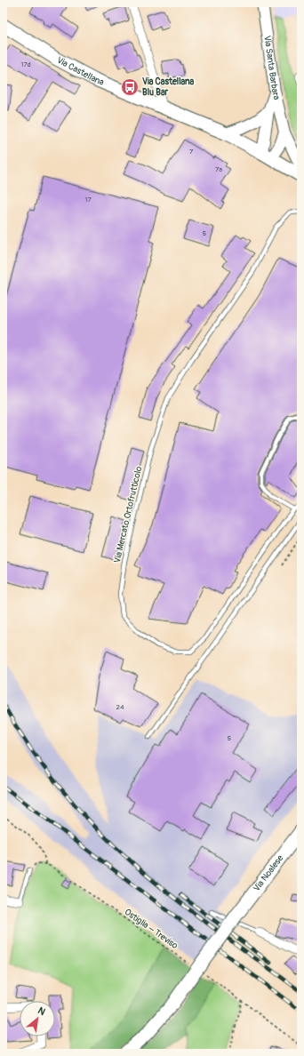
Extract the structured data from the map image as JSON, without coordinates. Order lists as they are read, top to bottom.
{
  "streets": {
    "main road": ["Via Castellana", "Via Noalese"],
    "street": ["Via Santa Barbara"],
    "lane": ["Via Mercato Ortofrutticolo"],
    "path": ["Ostiglia – Treviso"]
  },
  "crossings": [
    ["Via Santa Barbara", "Via Castellana"],
    ["Via Noalese", "Ostiglia – Treviso"]
  ],
  "places": {
    "bus stop": ["Via Castellana Blu Bar"]
  },
  "house_numbers": [
    "17d",
    "7",
    "7a",
    "17",
    "5",
    "24",
    "5"
  ],
  "north": "top right"
}
